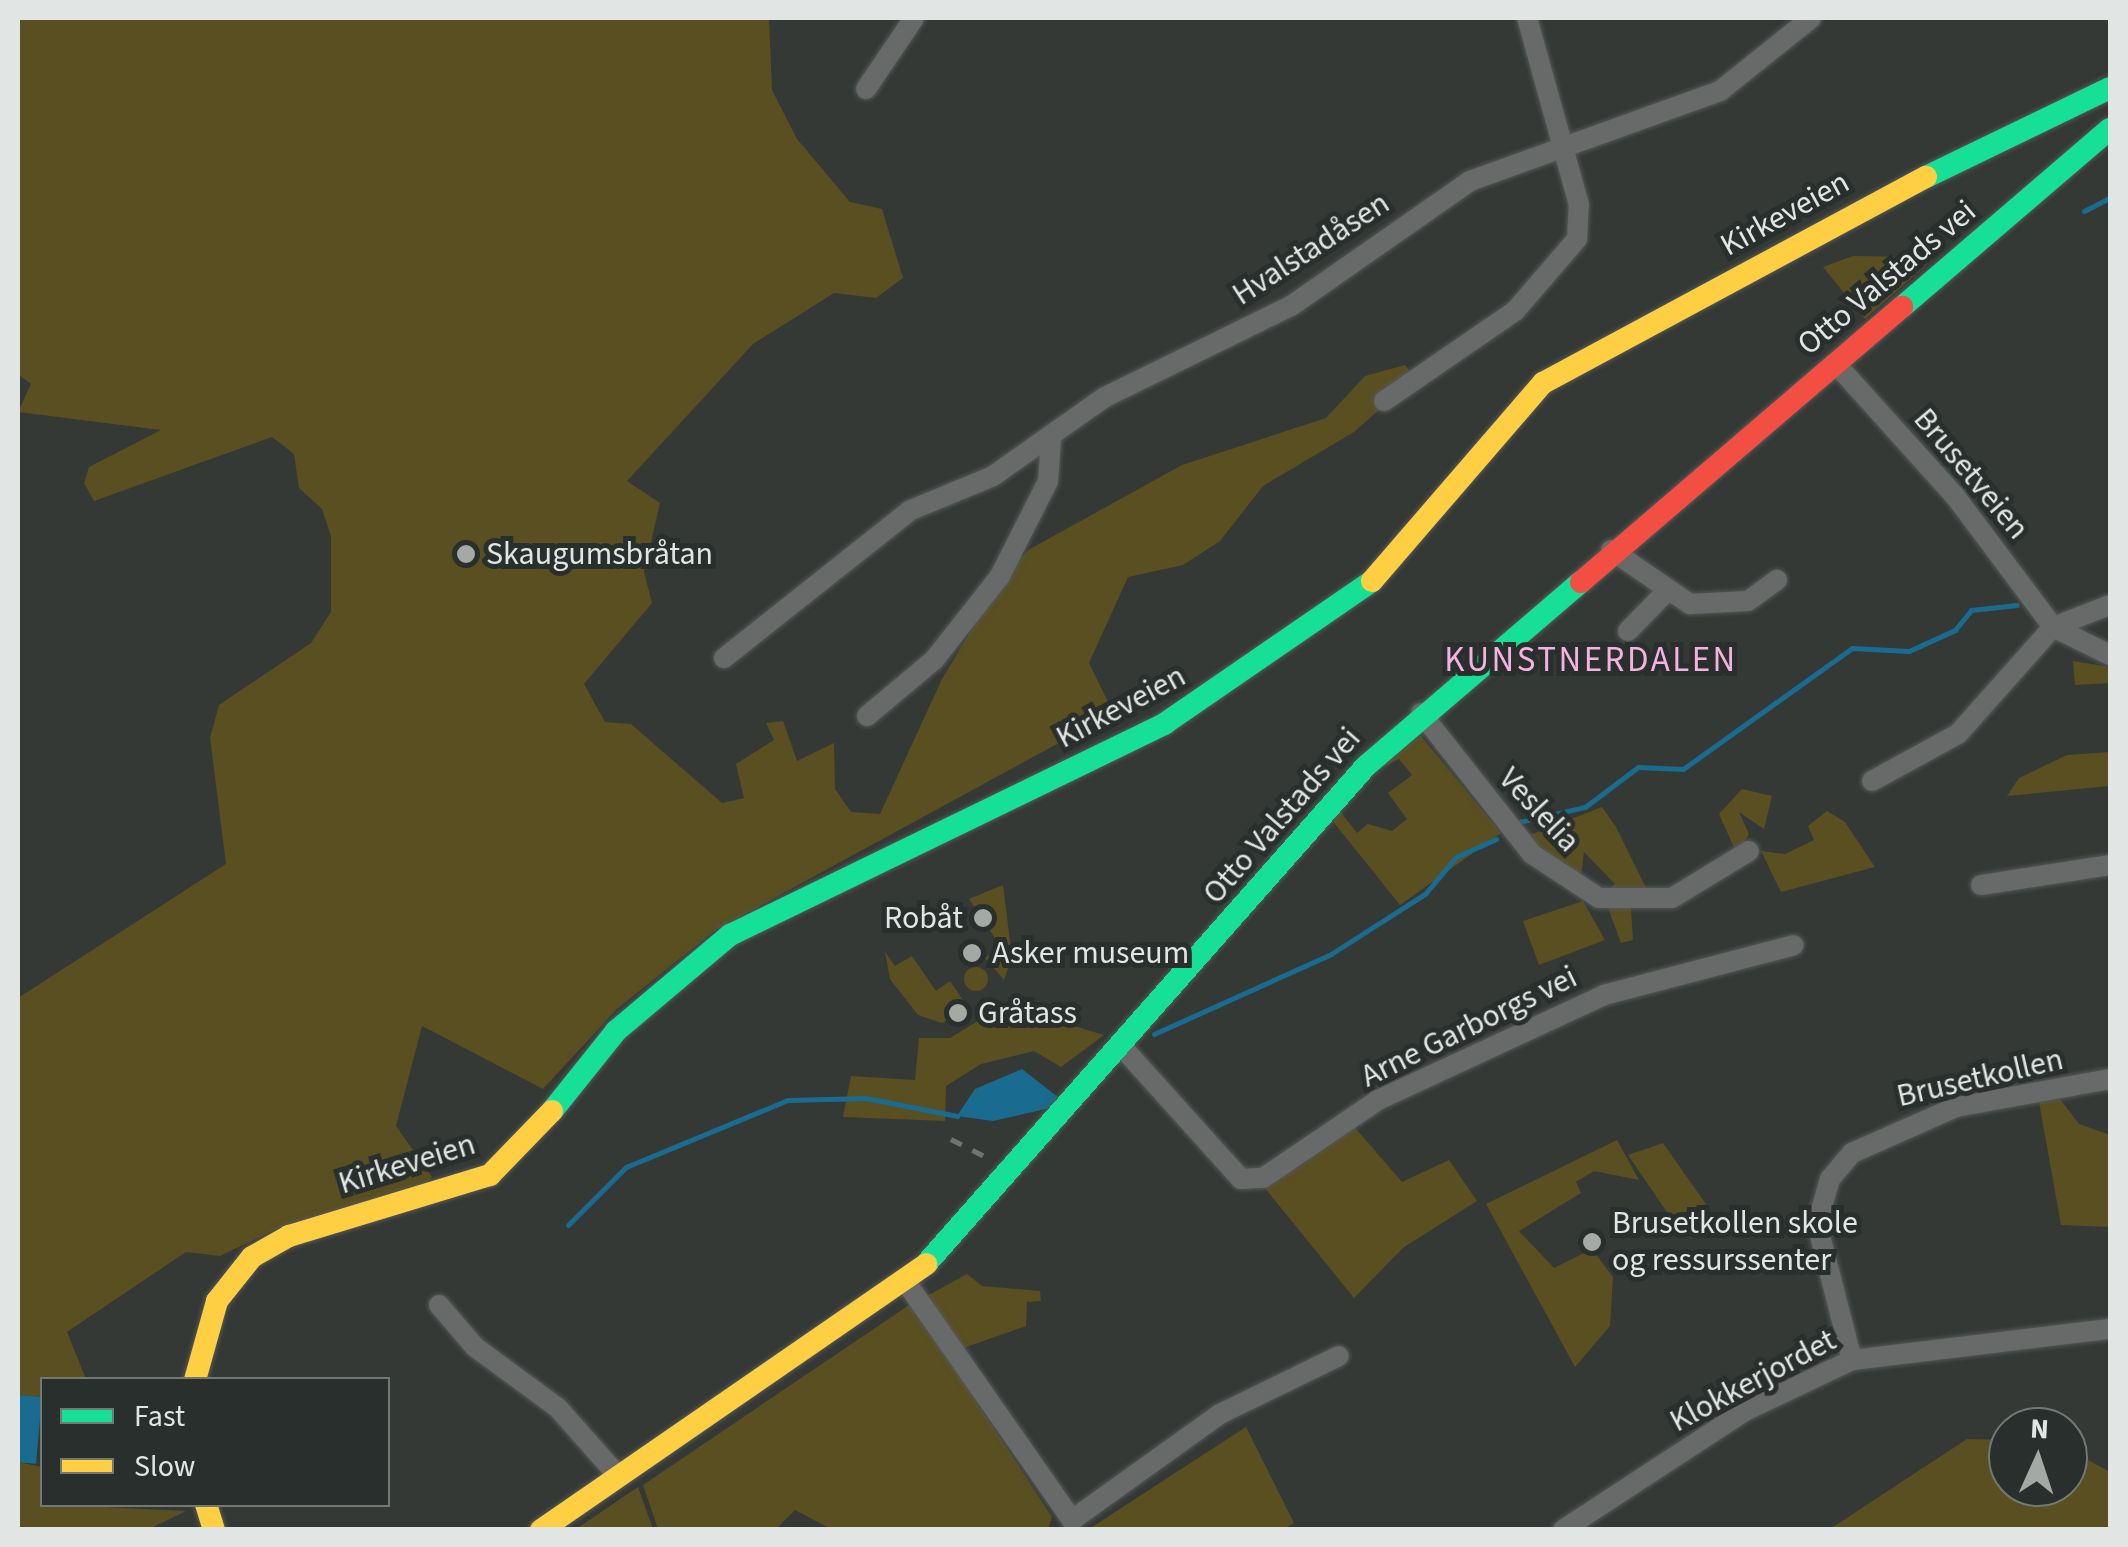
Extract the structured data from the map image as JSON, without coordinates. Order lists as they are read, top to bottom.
{
  "streets": {
    "main road": ["Kirkeveien", "Otto Valstads vei"],
    "street": [
      "Hvalstadåsen",
      "Brusetveien",
      "Veslelia",
      "Arne Garborgs vei",
      "Brusetkollen",
      "Klokkerjordet"
    ]
  },
  "crossings": [
    ["Otto Valstads vei", "Brusetveien"],
    ["Otto Valstads vei", "Veslelia"],
    ["Otto Valstads vei", "Arne Garborgs vei"],
    ["Brusetkollen", "Klokkerjordet"]
  ],
  "districts": ["KUNSTNERDALEN"],
  "places": [
    "Skaugumsbråtan",
    "Robåt",
    "Asker museum",
    "Gråtass",
    "Brusetkollen skole og ressurssenter"
  ],
  "legend": ["Fast", "Slow"],
  "north": "top"
}
